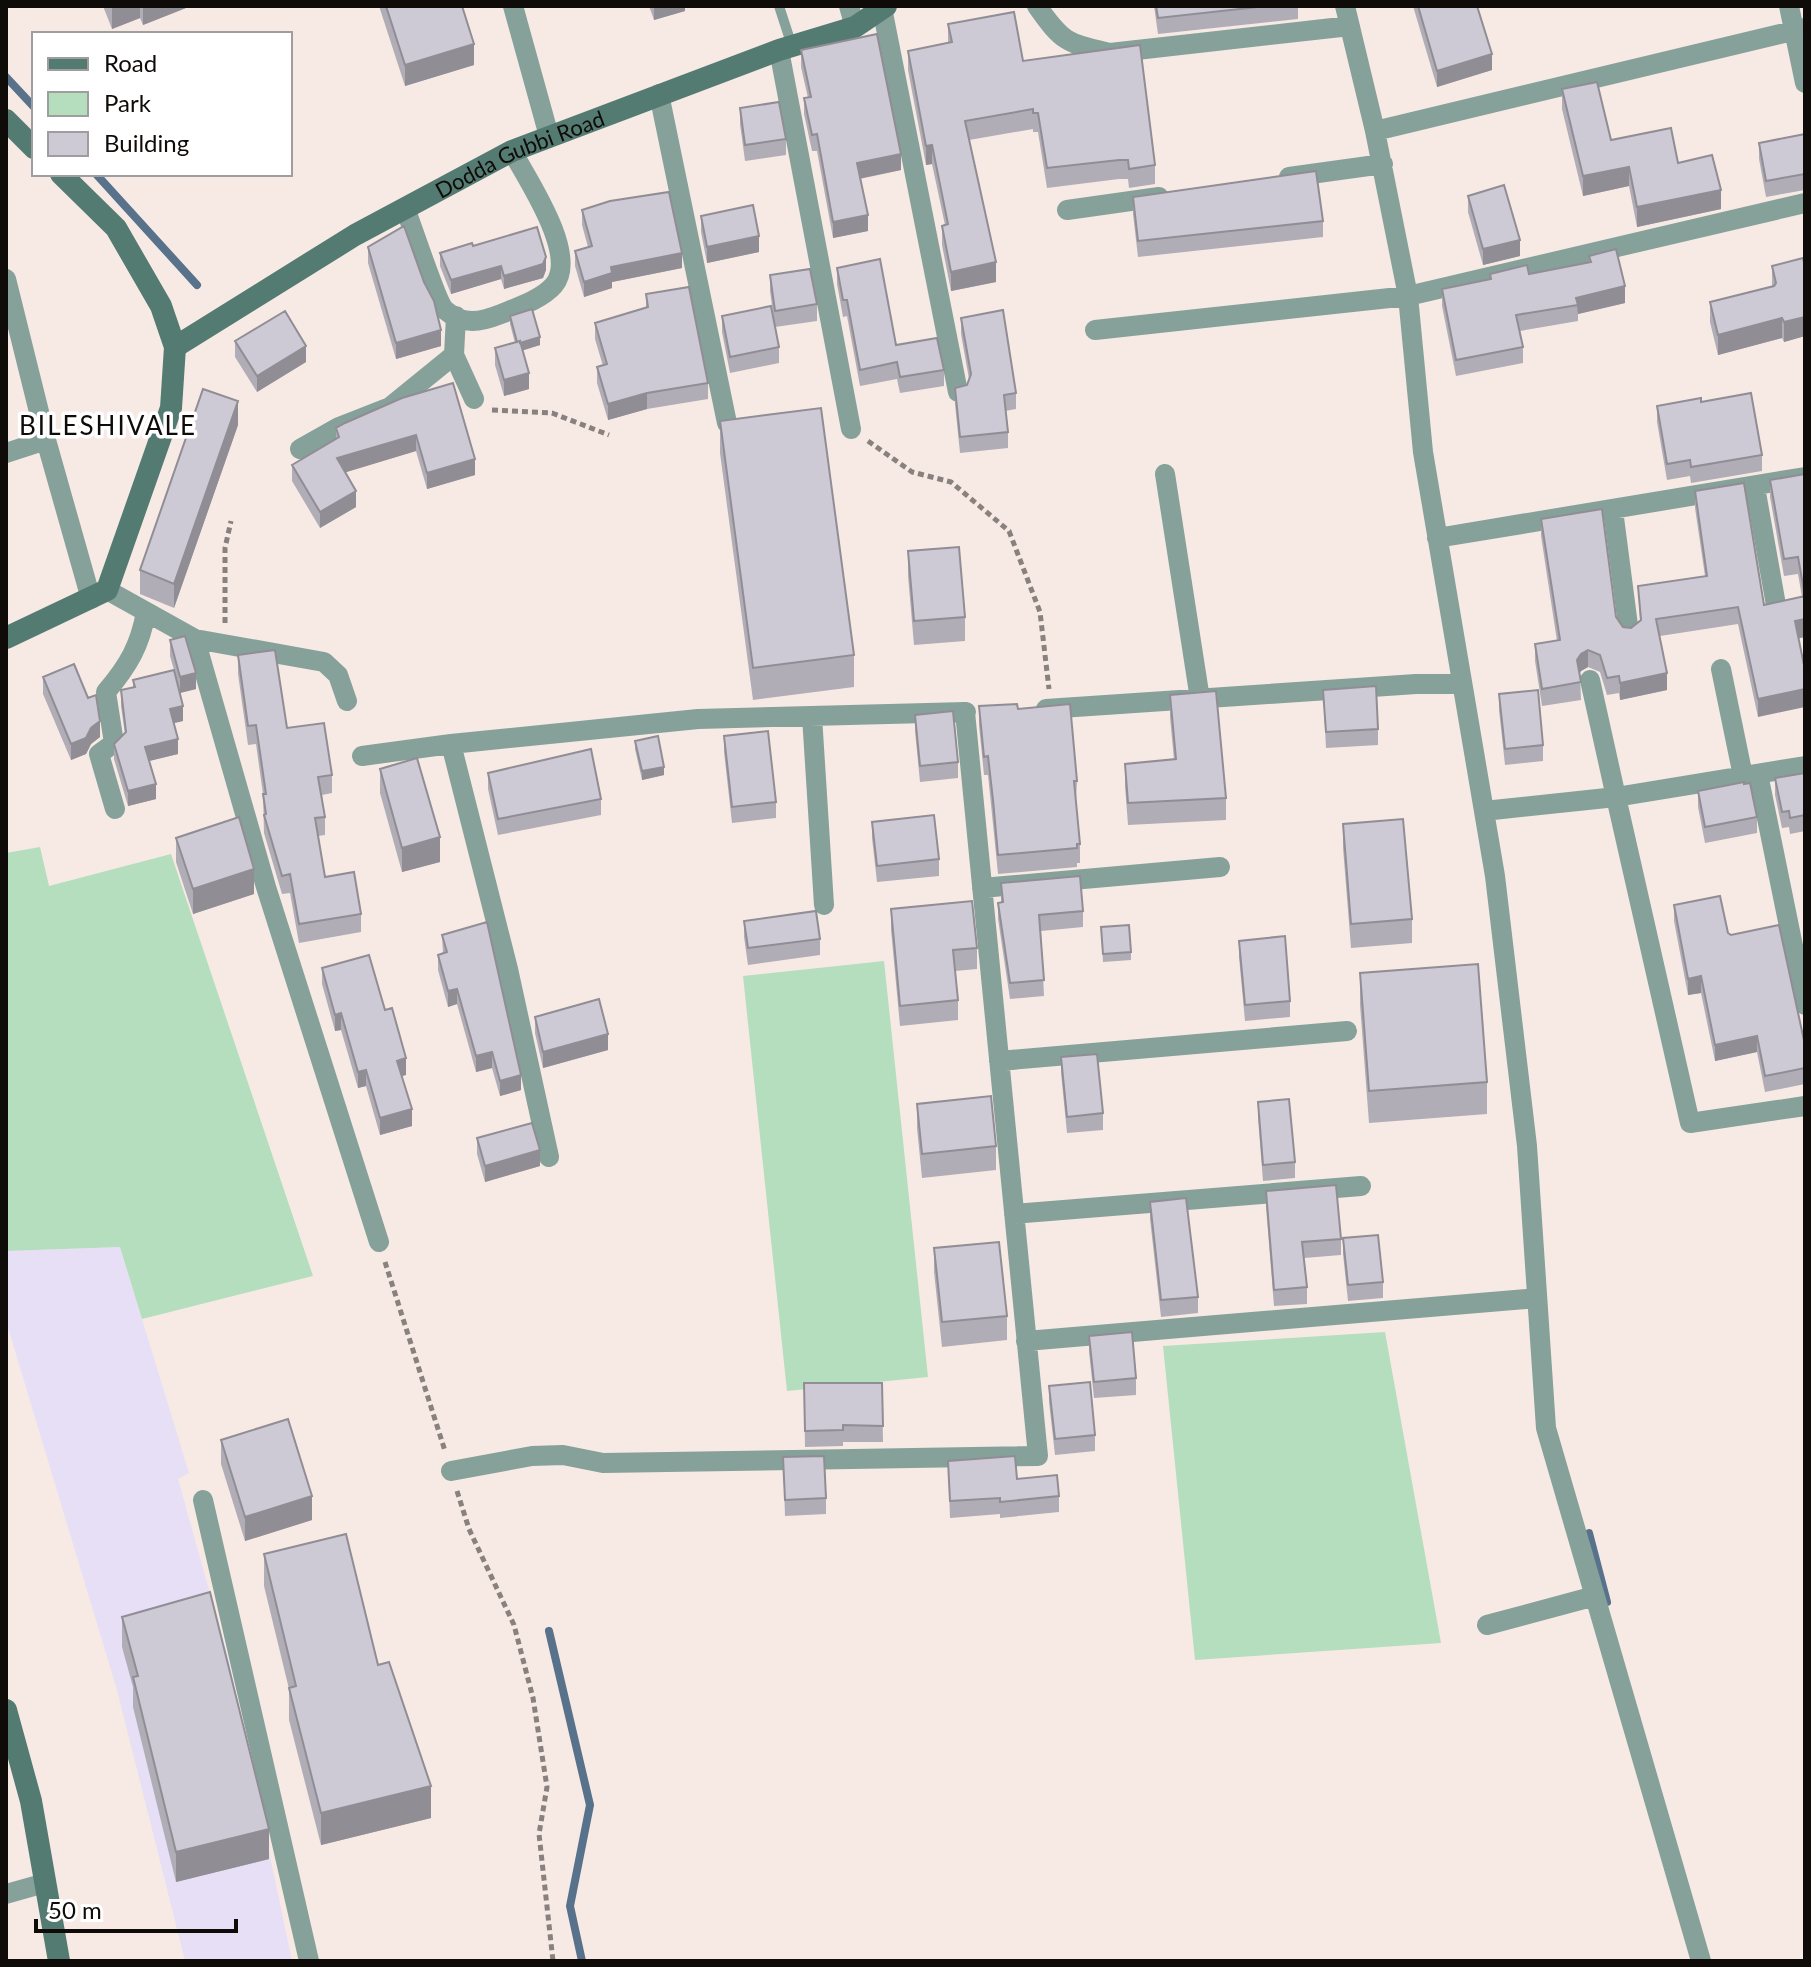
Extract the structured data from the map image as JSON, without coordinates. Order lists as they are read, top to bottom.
{
  "streets": {
    "main road": ["Dodda Gubbi Road"]
  },
  "districts": ["BILESHIVALE"],
  "legend": ["Road", "Park", "Building"],
  "scale_bar": "50 m"
}
